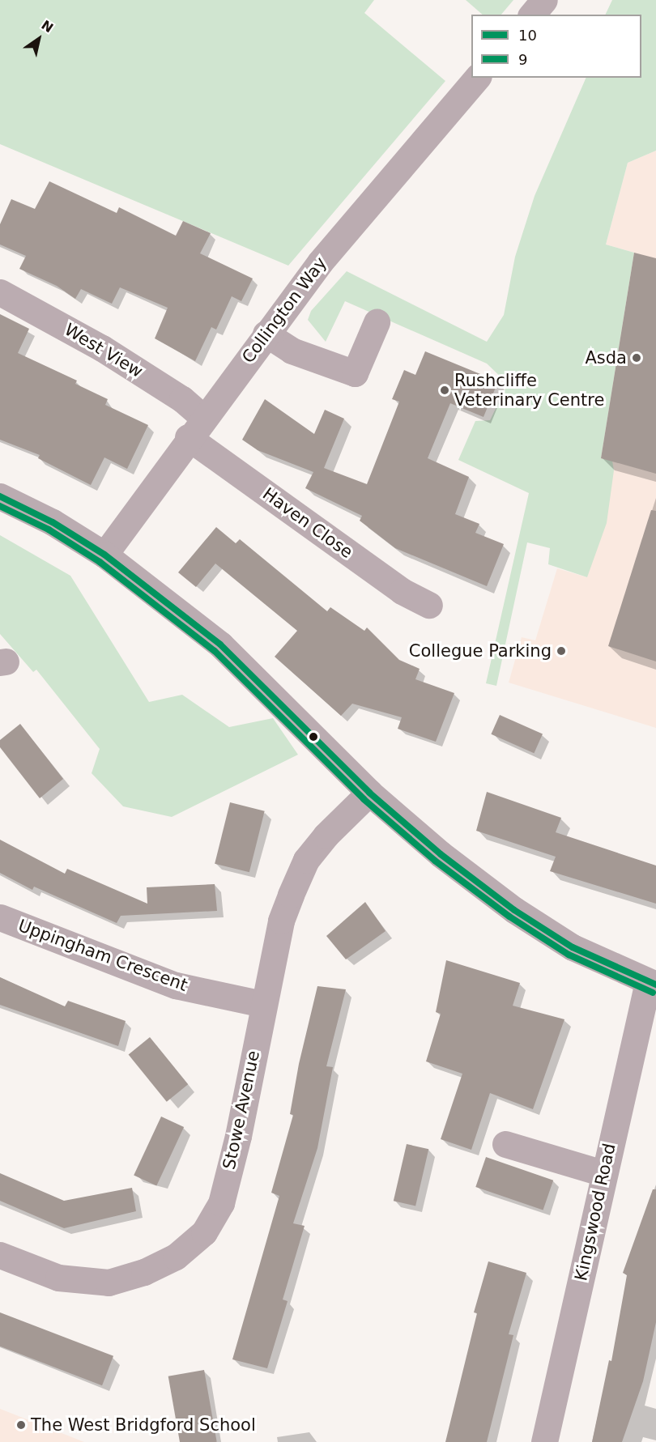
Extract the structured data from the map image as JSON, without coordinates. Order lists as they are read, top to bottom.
{
  "streets": {
    "street": [
      "Collington Way",
      "West View",
      "Haven Close",
      "Uppingham Crescent",
      "Stowe Avenue",
      "Kingswood Road"
    ]
  },
  "crossings": [
    ["Collington Way", "West View"],
    ["Collington Way", "Haven Close"],
    ["West View", "Haven Close"],
    ["Uppingham Crescent", "Stowe Avenue"]
  ],
  "places": [
    "Asda",
    "Rushcliffe Veterinary Centre",
    "Collegue Parking",
    "The West Bridgford School"
  ],
  "lines": ["transit line 10", "transit line 9"],
  "legend": ["10", "9"],
  "north": "top right"
}
